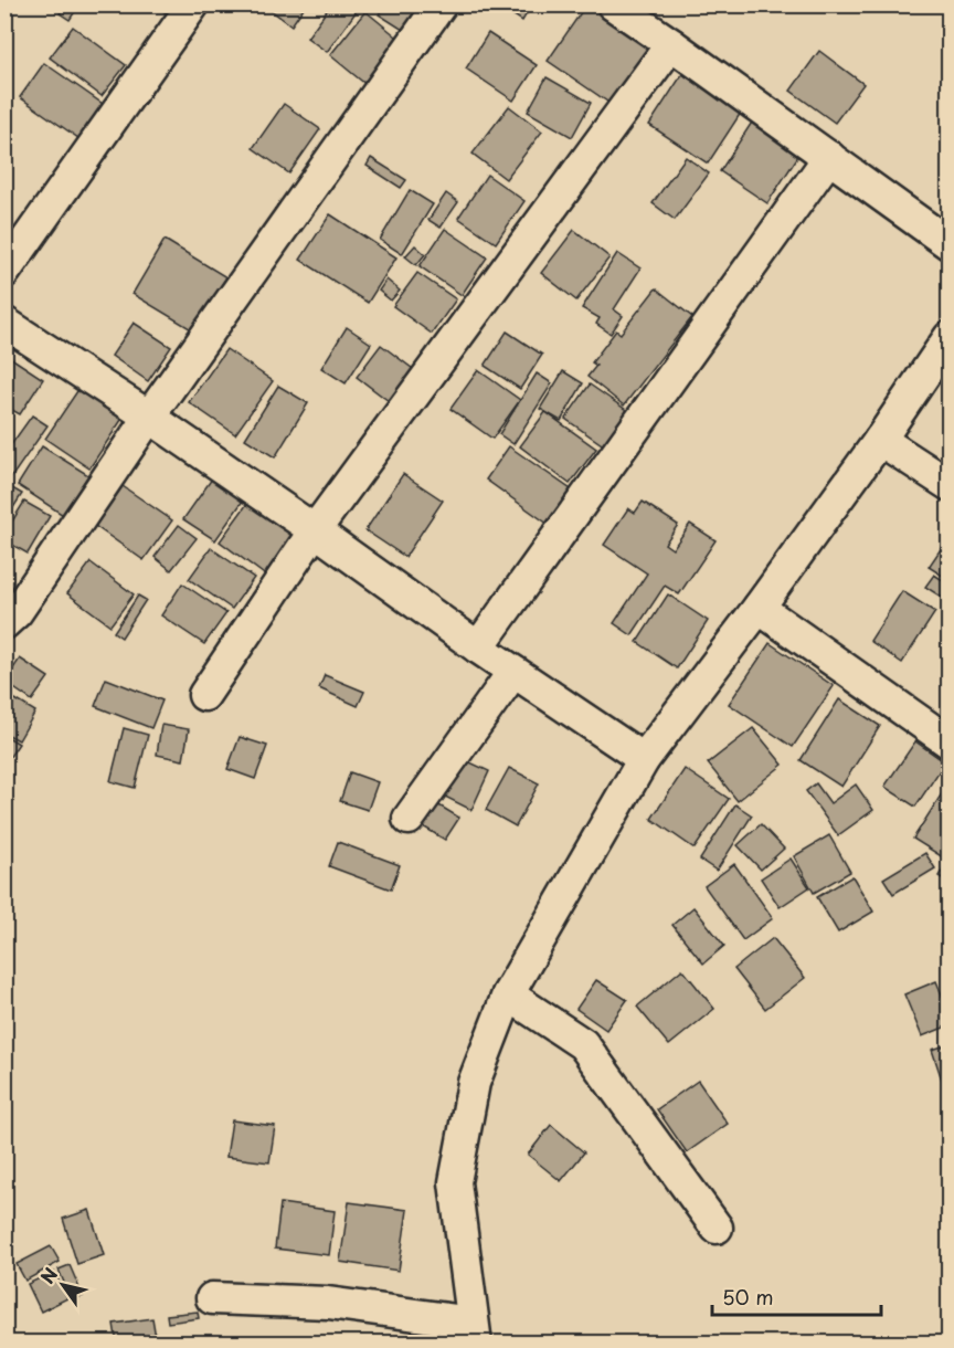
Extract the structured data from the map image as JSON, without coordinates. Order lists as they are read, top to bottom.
{
  "scale_bar": "50 m",
  "north": "top left"
}
